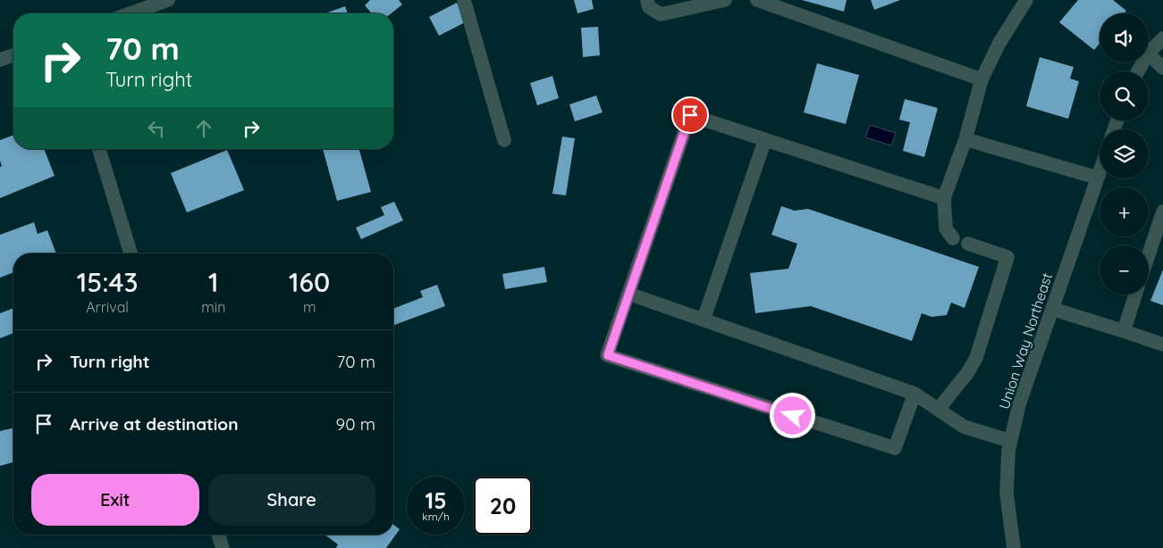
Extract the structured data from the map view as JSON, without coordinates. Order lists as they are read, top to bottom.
{
  "streets": {
    "street": ["Union Way Northeast"]
  },
  "page": {
    "map_buttons": ["+", "−"],
    "turn": ["70 m", "Turn right"],
    "eta": [
      "15:43",
      "Arrival",
      "1",
      "min",
      "160",
      "m"
    ],
    "list": [
      {
        "name": "Turn right",
        "value": "70 m"
      },
      {
        "name": "Arrive at destination",
        "value": "90 m"
      }
    ],
    "buttons": ["Exit", "Share"],
    "speed": "15 km/h",
    "limit": "20"
  }
}
